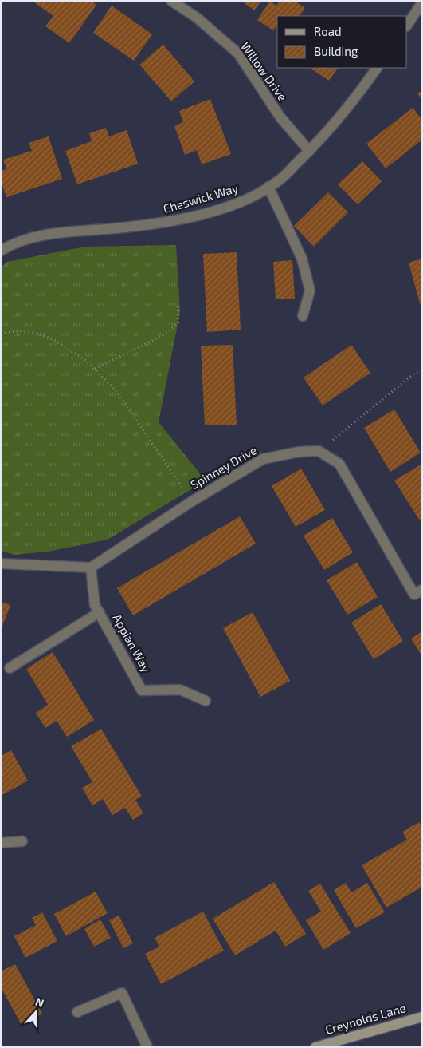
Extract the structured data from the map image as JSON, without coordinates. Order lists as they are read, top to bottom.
{
  "streets": {
    "street": [
      "Willow Drive",
      "Cheswick Way",
      "Spinney Drive",
      "Appian Way",
      "Creynolds Lane"
    ]
  },
  "crossings": [
    ["Willow Drive", "Cheswick Way"],
    ["Spinney Drive", "Appian Way"]
  ],
  "legend": ["Road", "Building"],
  "north": "top"
}
